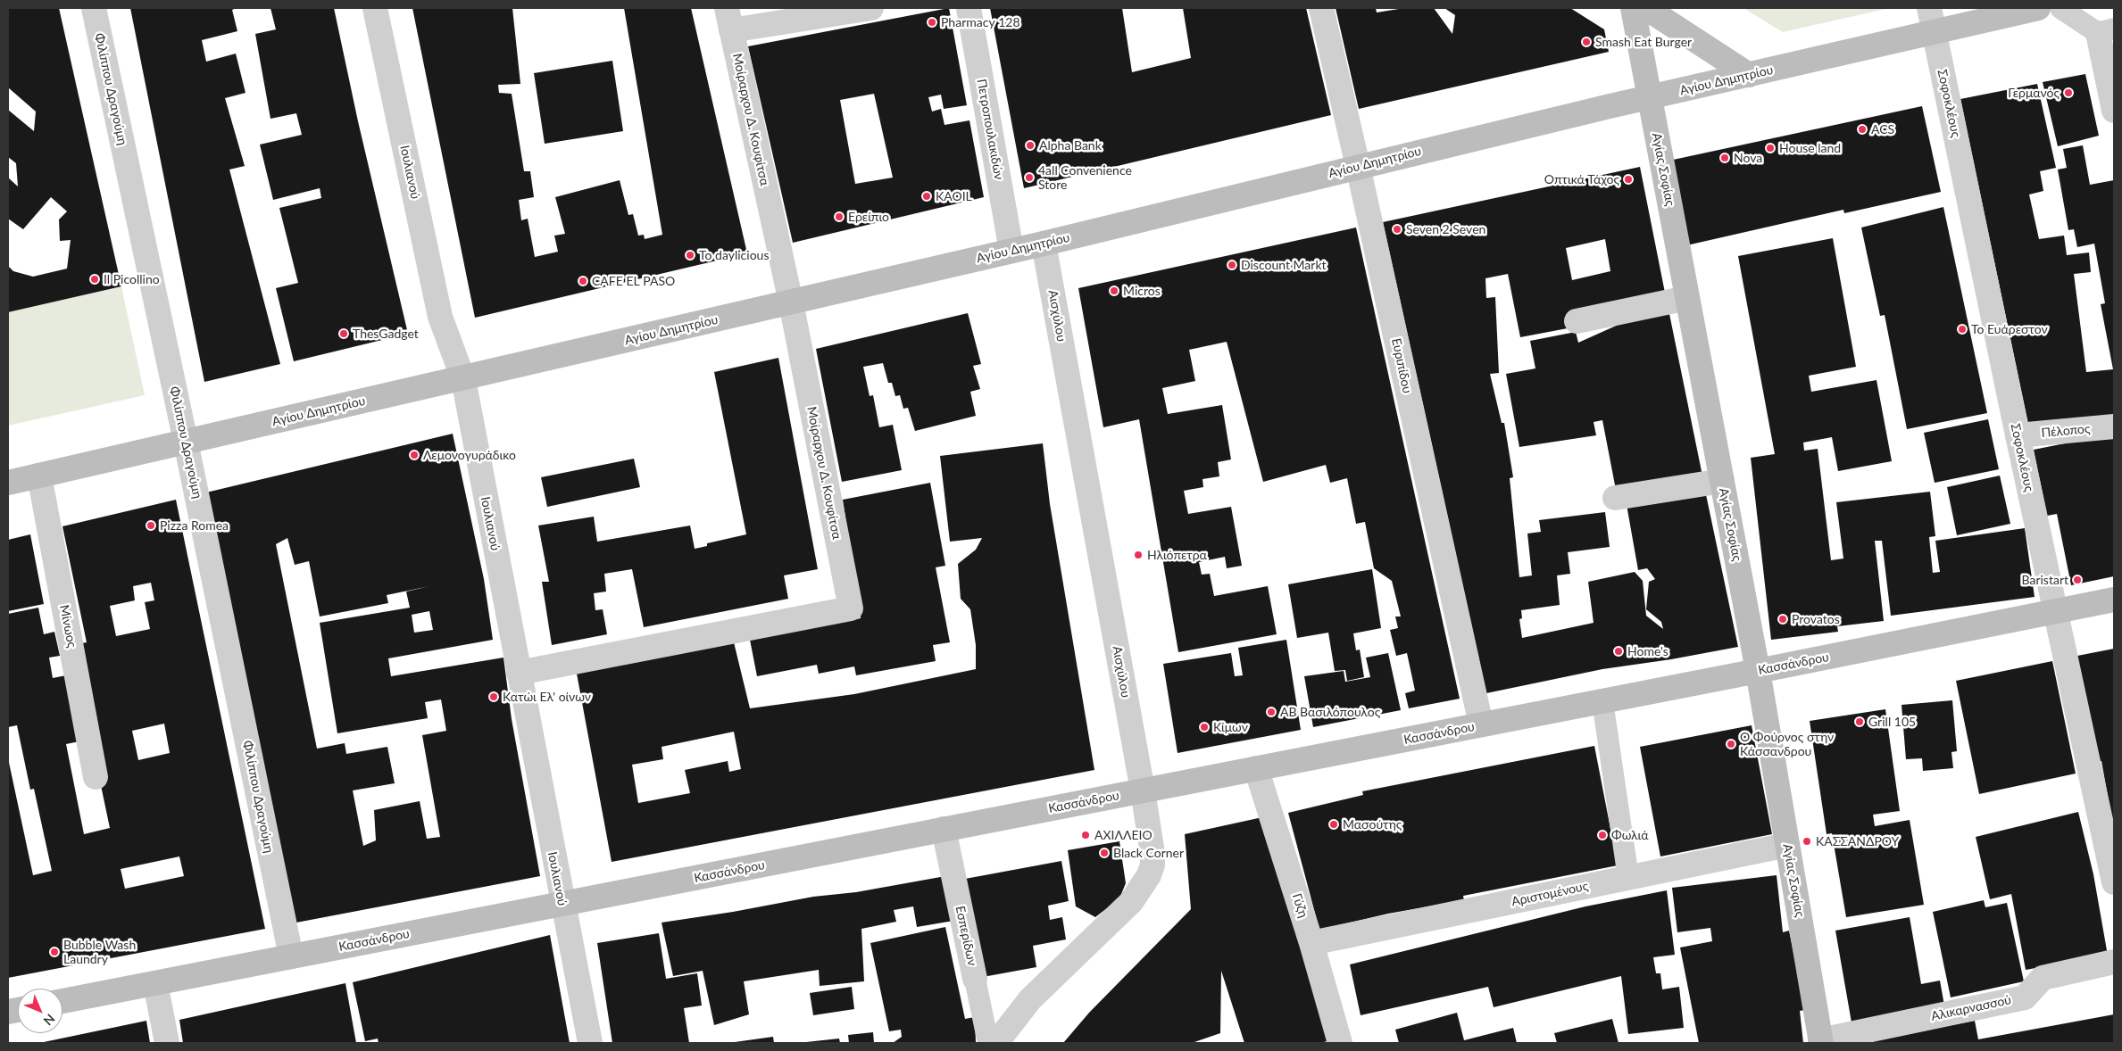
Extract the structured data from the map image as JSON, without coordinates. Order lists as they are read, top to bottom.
{
  "streets": {
    "main road": ["Αγίου Δημητρίου", "Αγίας Σοφίας", "Κασσάνδρου"],
    "street": [
      "Φιλίππου Δραγούμη",
      "Σοφοκλέους",
      "Μοίραρχου Δ. Κουφίτσα",
      "Πετροπουλακιδών",
      "Ιουλιανού",
      "Αισχύλου",
      "Ευριπίδου",
      "Πέλοπος",
      "Μίνωος",
      "Αριστομένους",
      "Γύζη",
      "Εσπερίδων",
      "Αλικαρνασσού"
    ]
  },
  "crossings": [
    ["Αγίου Δημητρίου", "Φιλίππου Δραγούμη"],
    ["Αγίου Δημητρίου", "Σοφοκλέους"],
    ["Αγίου Δημητρίου", "Μοίραρχου Δ. Κουφίτσα"],
    ["Αγίου Δημητρίου", "Πετροπουλακιδών"],
    ["Αγίου Δημητρίου", "Αγίας Σοφίας"],
    ["Αγίου Δημητρίου", "Ιουλιανού"],
    ["Αγίου Δημητρίου", "Αισχύλου"],
    ["Αγίου Δημητρίου", "Ευριπίδου"],
    ["Αγίου Δημητρίου", "Μίνωος"],
    ["Φιλίππου Δραγούμη", "Κασσάνδρου"],
    ["Σοφοκλέους", "Πέλοπος"],
    ["Σοφοκλέους", "Κασσάνδρου"],
    ["Μοίραρχου Δ. Κουφίτσα", "Ιουλιανού"],
    ["Αγίας Σοφίας", "Κασσάνδρου"],
    ["Αγίας Σοφίας", "Αριστομένους"],
    ["Αγίας Σοφίας", "Αλικαρνασσού"],
    ["Ιουλιανού", "Κασσάνδρου"],
    ["Αισχύλου", "Κασσάνδρου"],
    ["Ευριπίδου", "Κασσάνδρου"],
    ["Κασσάνδρου", "Γύζη"],
    ["Κασσάνδρου", "Εσπερίδων"],
    ["Αριστομένους", "Γύζη"]
  ],
  "places": [
    "Pharmacy 128",
    "Smash Eat Burger",
    "Γερμανός",
    "ACS",
    "Alpha Bank",
    "House land",
    "Nova",
    "4all Convenience Store",
    "Οπτικά Τάχος",
    "KAOIL",
    "Ερείπιο",
    "Seven 2 Seven",
    "To daylicious",
    "Discount Markt",
    "Il Picollino",
    "CAFE EL PASO",
    "Micros",
    "Το Ευάρεστον",
    "ThesGadget",
    "Λεμονογυράδικο",
    "Pizza Romea",
    "Ηλιόπετρα",
    "Baristart",
    "Provatos",
    "Home's",
    "Κατώι Ελ' οίνων",
    "ΑΒ Βασιλόπουλος",
    "Grill 105",
    "Κίμων",
    "Ο Φούρνος στην Κάσσανδρου",
    "Μασούτης",
    "ΑΧΙΛΛΕΙΟ",
    "Φωλιά",
    "ΚΑΣΣΑΝΔΡΟΥ",
    "Black Corner",
    "Bubble Wash Laundry"
  ],
  "north": "bottom right"
}
